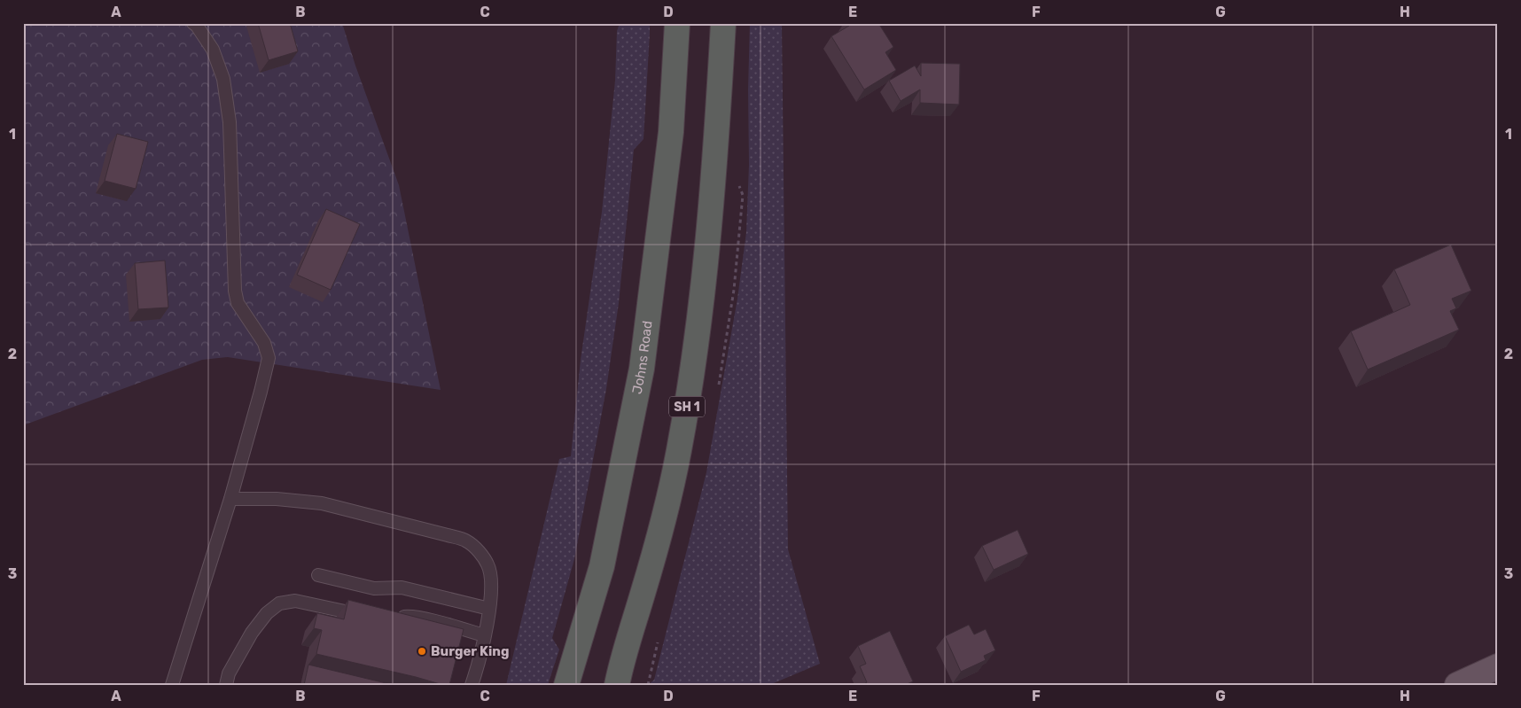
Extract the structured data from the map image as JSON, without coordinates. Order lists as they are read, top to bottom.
{
  "streets": {
    "highway": ["Johns Road", "SH 1"]
  },
  "places": ["Burger King"],
  "grid": {
    "columns": [
      "A",
      "B",
      "C",
      "D",
      "E",
      "F",
      "G",
      "H"
    ],
    "rows": ["1", "2", "3"]
  }
}
